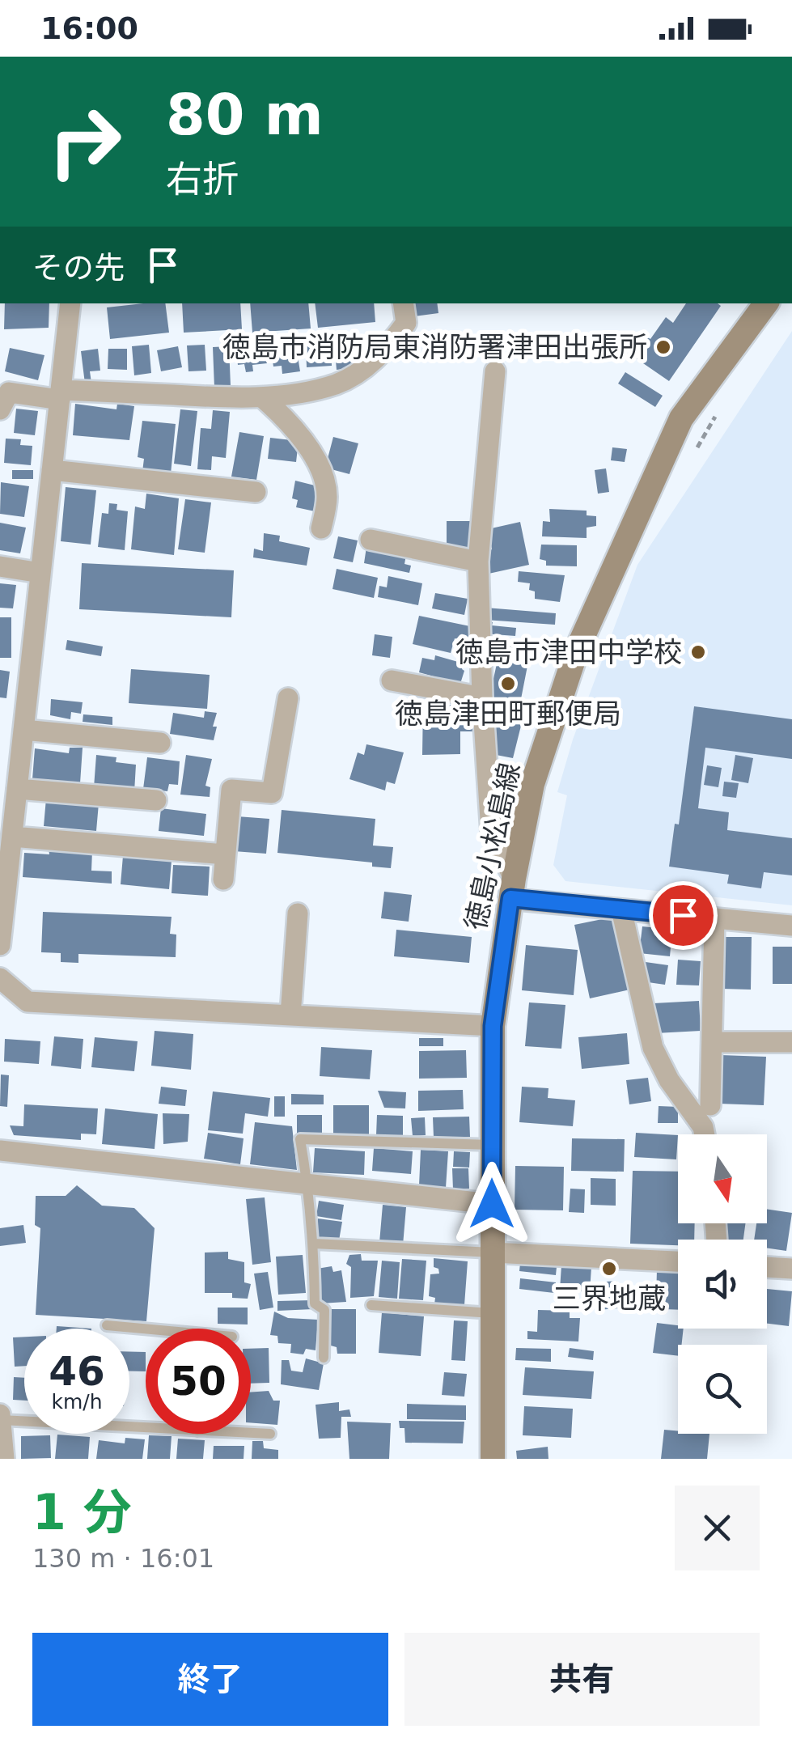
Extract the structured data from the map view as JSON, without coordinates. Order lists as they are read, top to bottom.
{
  "streets": {
    "main road": ["徳島小松島線"]
  },
  "places": [
    "徳島市消防局東消防署津田出張所",
    "徳島市津田中学校",
    "徳島津田町郵便局",
    "三界地蔵"
  ],
  "north": "bottom",
  "page": {
    "status": "16:00",
    "turn": ["80 m", "右折"],
    "then": "その先",
    "speed": "46 km/h",
    "limit": "50",
    "heading": ["1 分", "130 m · 16:01"],
    "buttons": ["終了", "共有"]
  }
}
